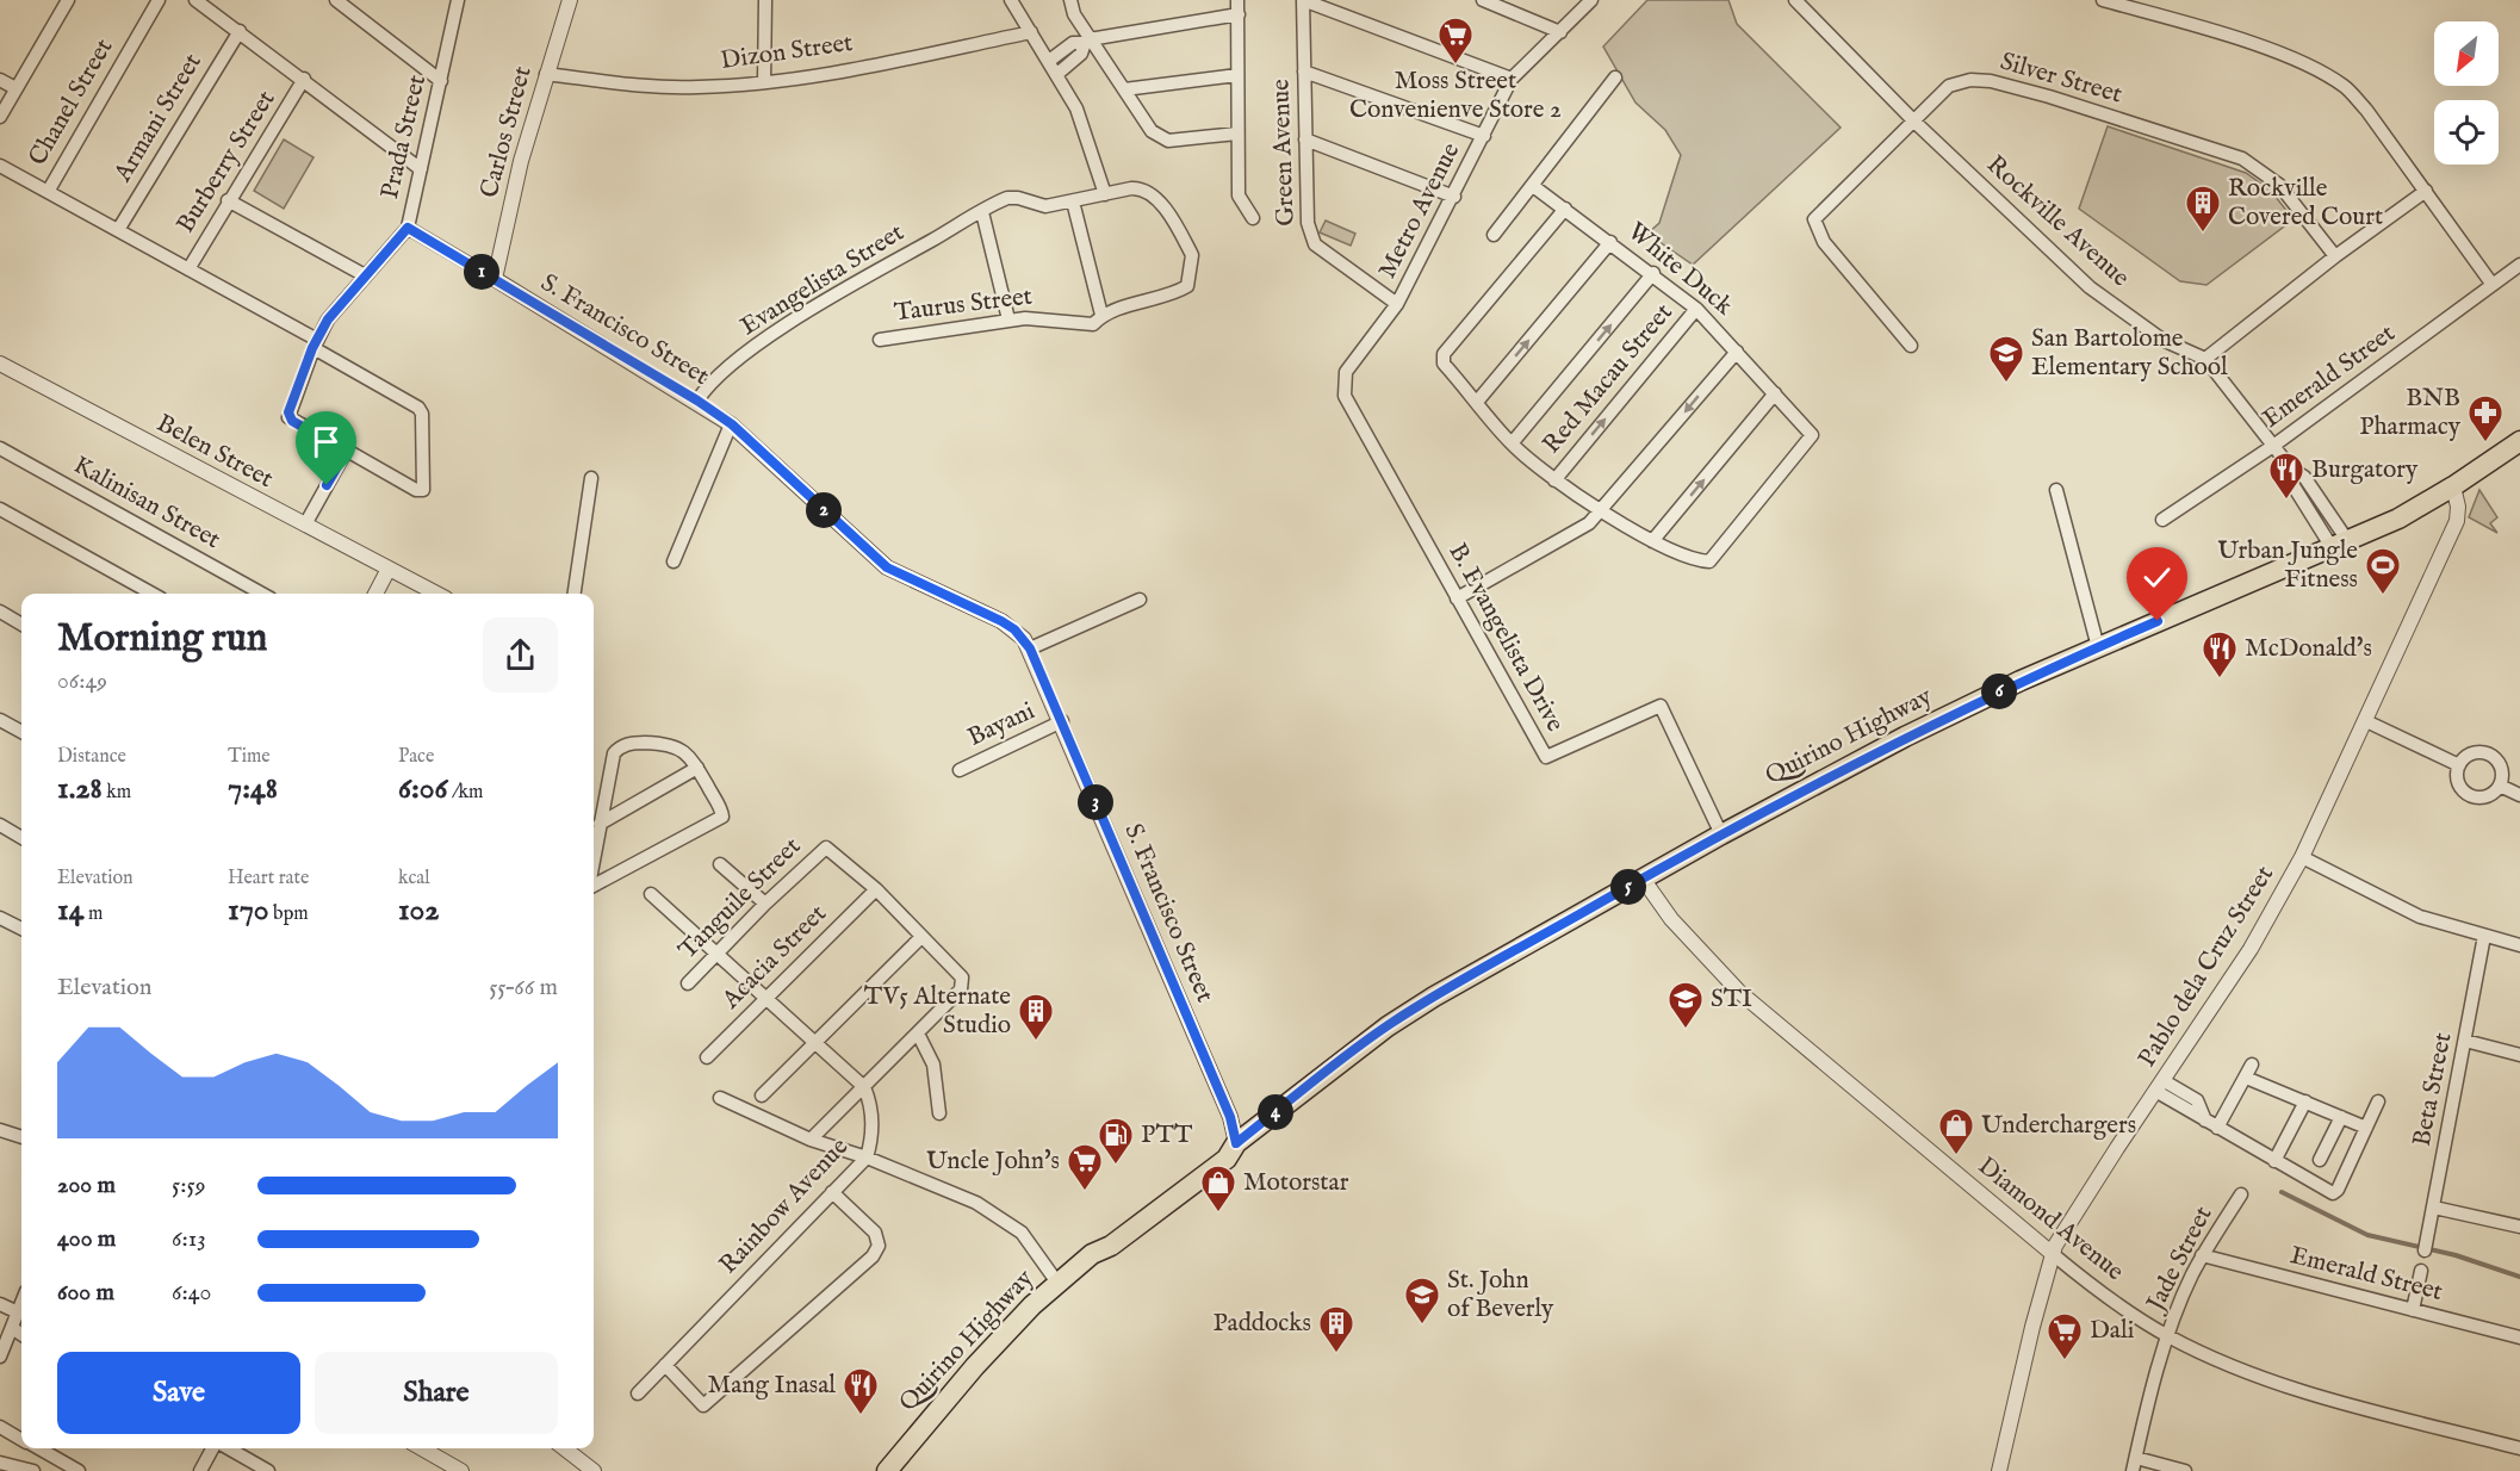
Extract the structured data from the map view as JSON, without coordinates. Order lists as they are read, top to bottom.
{
  "streets": {
    "main road": ["Quirino Highway"],
    "street": [
      "Dizon Street",
      "Silver Street",
      "Chanel Street",
      "Armani Street",
      "Carlos Street",
      "Prada Street",
      "Green Avenue",
      "Burberry Street",
      "Metro Avenue",
      "Rockville Avenue",
      "White Duck",
      "Evangelista Street",
      "Taurus Street",
      "S. Francisco Street",
      "Emerald Street",
      "Red Macau Street",
      "Belen Street",
      "Kalinisan Street",
      "B. Evangelista Drive",
      "Bayani",
      "Tanguile Street",
      "Acacia Street",
      "Pablo dela Cruz Street",
      "Beta Street",
      "Rainbow Avenue",
      "Diamond Avenue",
      "Jade Street"
    ]
  },
  "crossings": [
    ["Dizon Street", "Carlos Street"],
    ["Silver Street", "Rockville Avenue"],
    ["Carlos Street", "S. Francisco Street"],
    ["Prada Street", "S. Francisco Street"],
    ["Green Avenue", "Metro Avenue"],
    ["Metro Avenue", "B. Evangelista Drive"],
    ["Rockville Avenue", "Emerald Street"],
    ["Rockville Avenue", "Quirino Highway"],
    ["White Duck", "Red Macau Street"],
    ["Evangelista Street", "Taurus Street"],
    ["Evangelista Street", "S. Francisco Street"],
    ["S. Francisco Street", "Bayani"],
    ["S. Francisco Street", "Quirino Highway"],
    ["Emerald Street", "Jade Street"],
    ["B. Evangelista Drive", "Quirino Highway"],
    ["Quirino Highway", "Pablo dela Cruz Street"],
    ["Quirino Highway", "Diamond Avenue"],
    ["Tanguile Street", "Acacia Street"],
    ["Pablo dela Cruz Street", "Diamond Avenue"],
    ["Diamond Avenue", "Jade Street"]
  ],
  "places": {
    "supermarket": ["Moss Street Convenienve Store 2", "Uncle John's", "Dali"],
    "building": ["Rockville Covered Court", "TV5 Alternate Studio", "Paddocks"],
    "school or university": ["San Bartolome Elementary School", "STI", "St. John of Beverly"],
    "pharmacy": ["BNB Pharmacy"],
    "restaurant": ["Burgatory", "McDonald's", "Mang Inasal"],
    "sports": ["Urban Jungle Fitness"],
    "shop": ["Underchargers", "Motorstar"],
    "fuel station": ["PTT"]
  },
  "north": "bottom left",
  "page": {
    "pins": [
      "1",
      "2",
      "6",
      "3",
      "5",
      "4"
    ],
    "heading": ["Morning run", "06:49"],
    "stats": [
      ["Distance", "1.28 km"],
      ["Time", "7:48"],
      ["Pace", "6:06 /km"],
      ["Elevation", "14 m"],
      ["Heart rate", "170 bpm"],
      ["kcal", "102"]
    ],
    "chart": ["Elevation", "55–66 m"],
    "list": [
      {
        "name": "200 m",
        "note": "5:59"
      },
      {
        "name": "400 m",
        "note": "6:13"
      },
      {
        "name": "600 m",
        "note": "6:40"
      }
    ],
    "buttons": ["Save", "Share"]
  }
}
